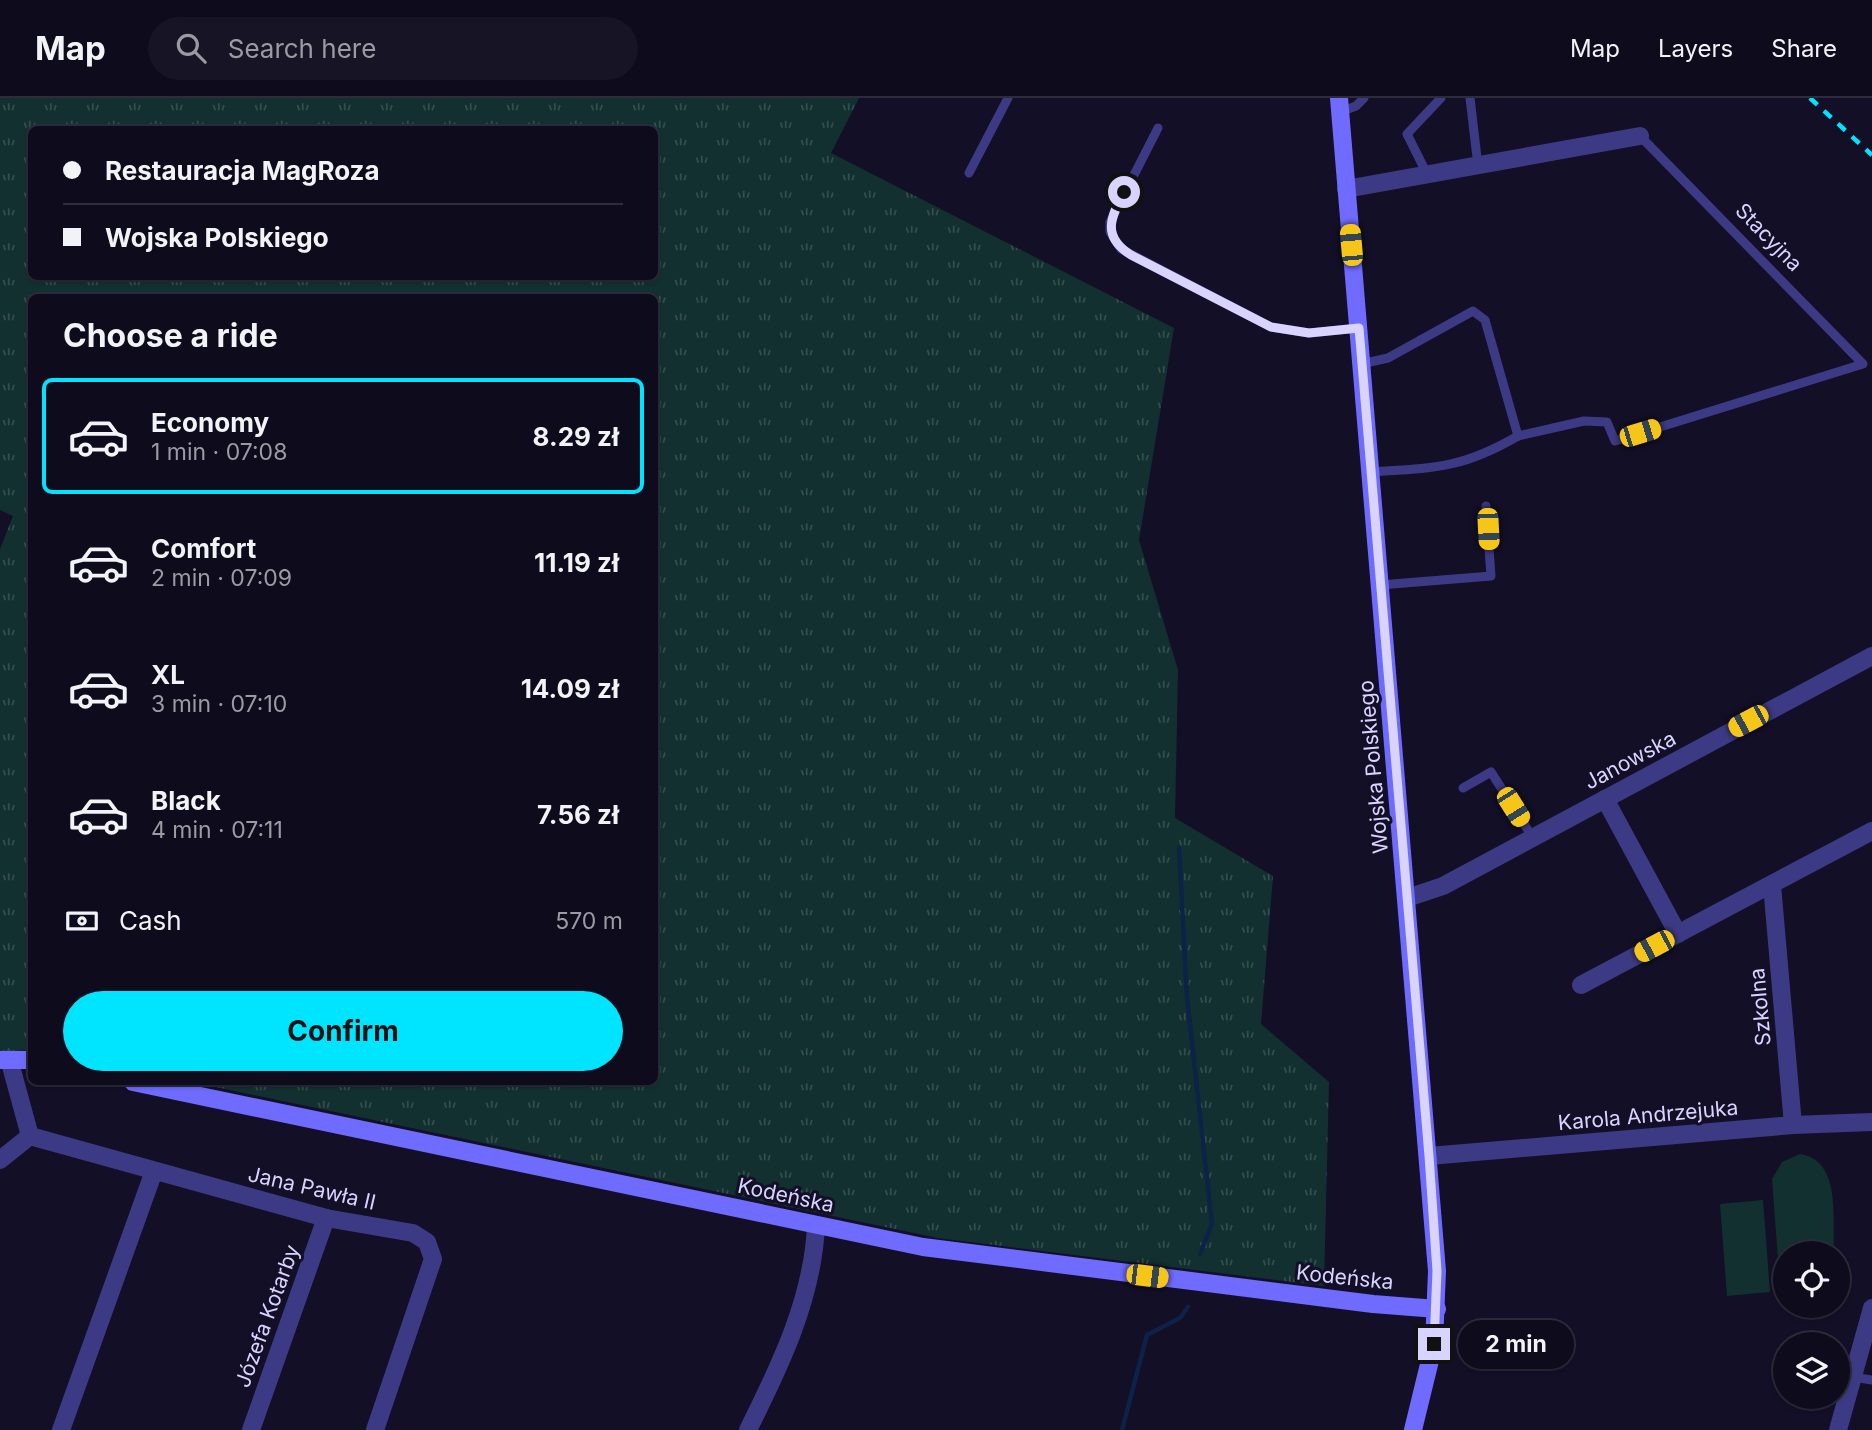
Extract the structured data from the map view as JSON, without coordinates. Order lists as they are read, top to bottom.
{
  "streets": {
    "main road": ["Wojska Polskiego", "Kodeńska"],
    "street": [
      "Stacyjna",
      "Janowska",
      "Szkolna",
      "Karola Andrzejuka",
      "Jana Pawła II",
      "Józefa Kotarby"
    ]
  },
  "crossings": [
    ["Stacyjna", "Wojska Polskiego"],
    ["Janowska", "Wojska Polskiego"],
    ["Wojska Polskiego", "Karola Andrzejuka"],
    ["Wojska Polskiego", "Kodeńska"],
    ["Szkolna", "Karola Andrzejuka"],
    ["Jana Pawła II", "Józefa Kotarby"]
  ],
  "page": {
    "header": "Map",
    "search": "Search here",
    "nav": ["Map", "Layers", "Share"],
    "banner": ["Restauracja MagRoza", "Wojska Polskiego"],
    "heading": "Choose a ride",
    "list": [
      {
        "name": "Economy",
        "note": "1 min · 07:08",
        "value": "8.29 zł"
      },
      {
        "name": "Comfort",
        "note": "2 min · 07:09",
        "value": "11.19 zł"
      },
      {
        "name": "XL",
        "note": "3 min · 07:10",
        "value": "14.09 zł"
      },
      {
        "name": "Black",
        "note": "4 min · 07:11",
        "value": "7.56 zł"
      }
    ],
    "pay": ["Cash", "570 m"],
    "buttons": "Confirm",
    "bubble": "2 min"
  }
}
